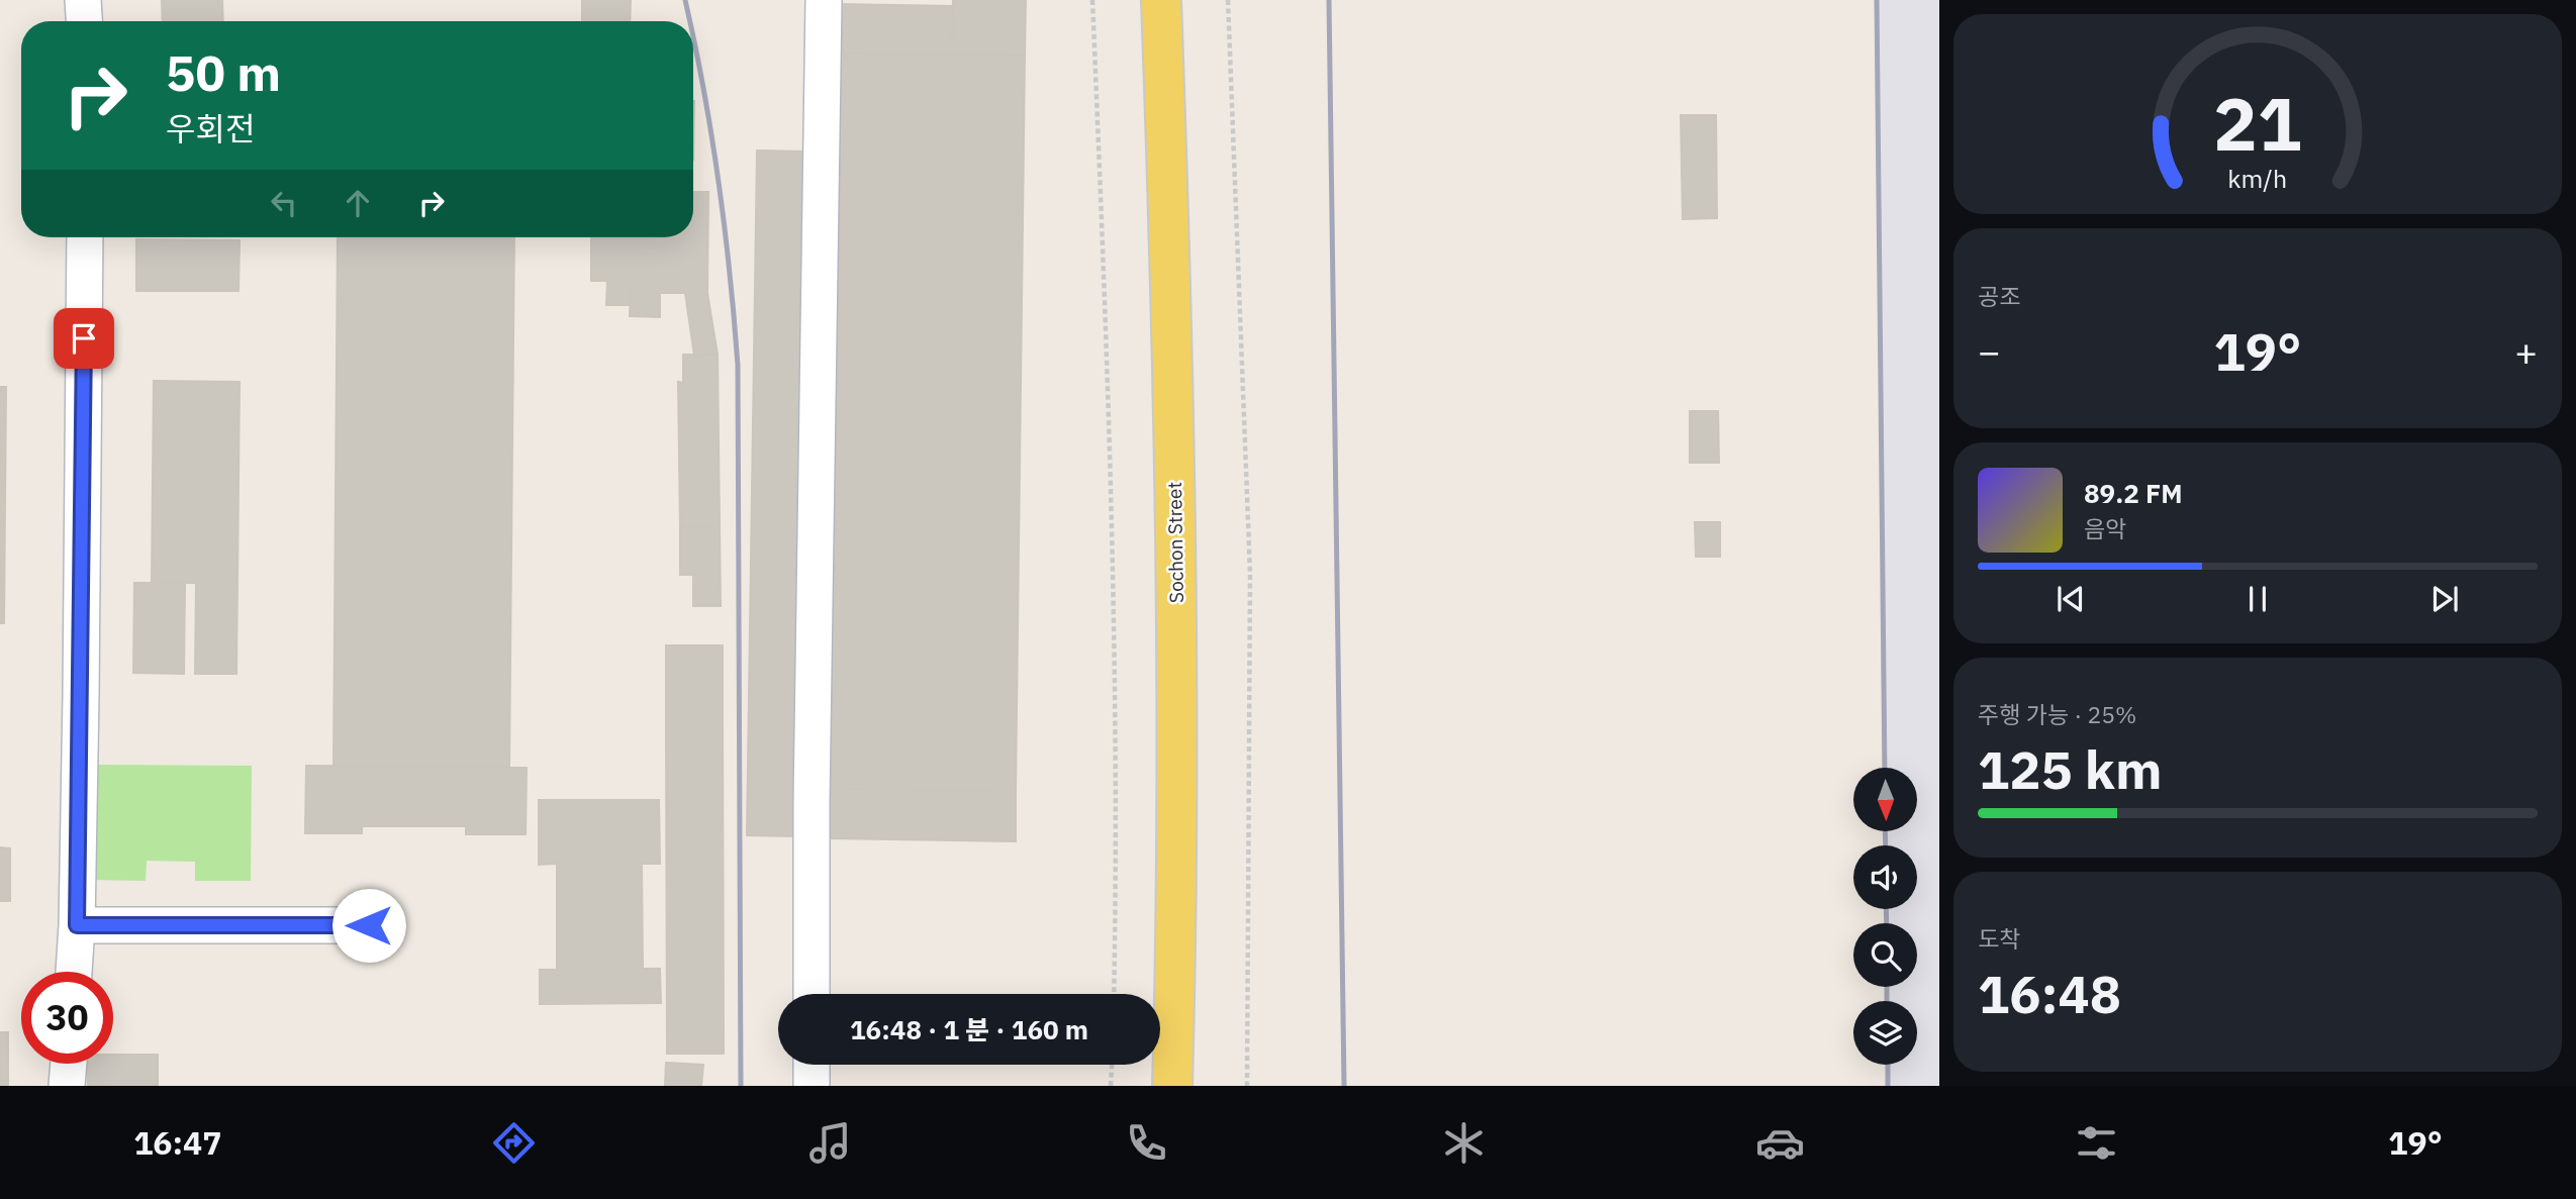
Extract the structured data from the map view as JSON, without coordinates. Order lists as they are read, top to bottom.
{
  "streets": {
    "main road": ["Sochon Street"]
  },
  "north": "bottom",
  "page": {
    "turn": ["50 m", "우회전"],
    "tile": [
      "공조",
      ["주행 가능 · 25%", "125 km"],
      ["도착", "16:48"]
    ],
    "heat": ["−", "19°", "+"],
    "song": ["89.2 FM", "음악"],
    "limit": "30",
    "trip": "16:48 · 1 분 · 160 m",
    "tabs": ["16:47", "19°"],
    "gauge": ["21", "km/h"]
  }
}
